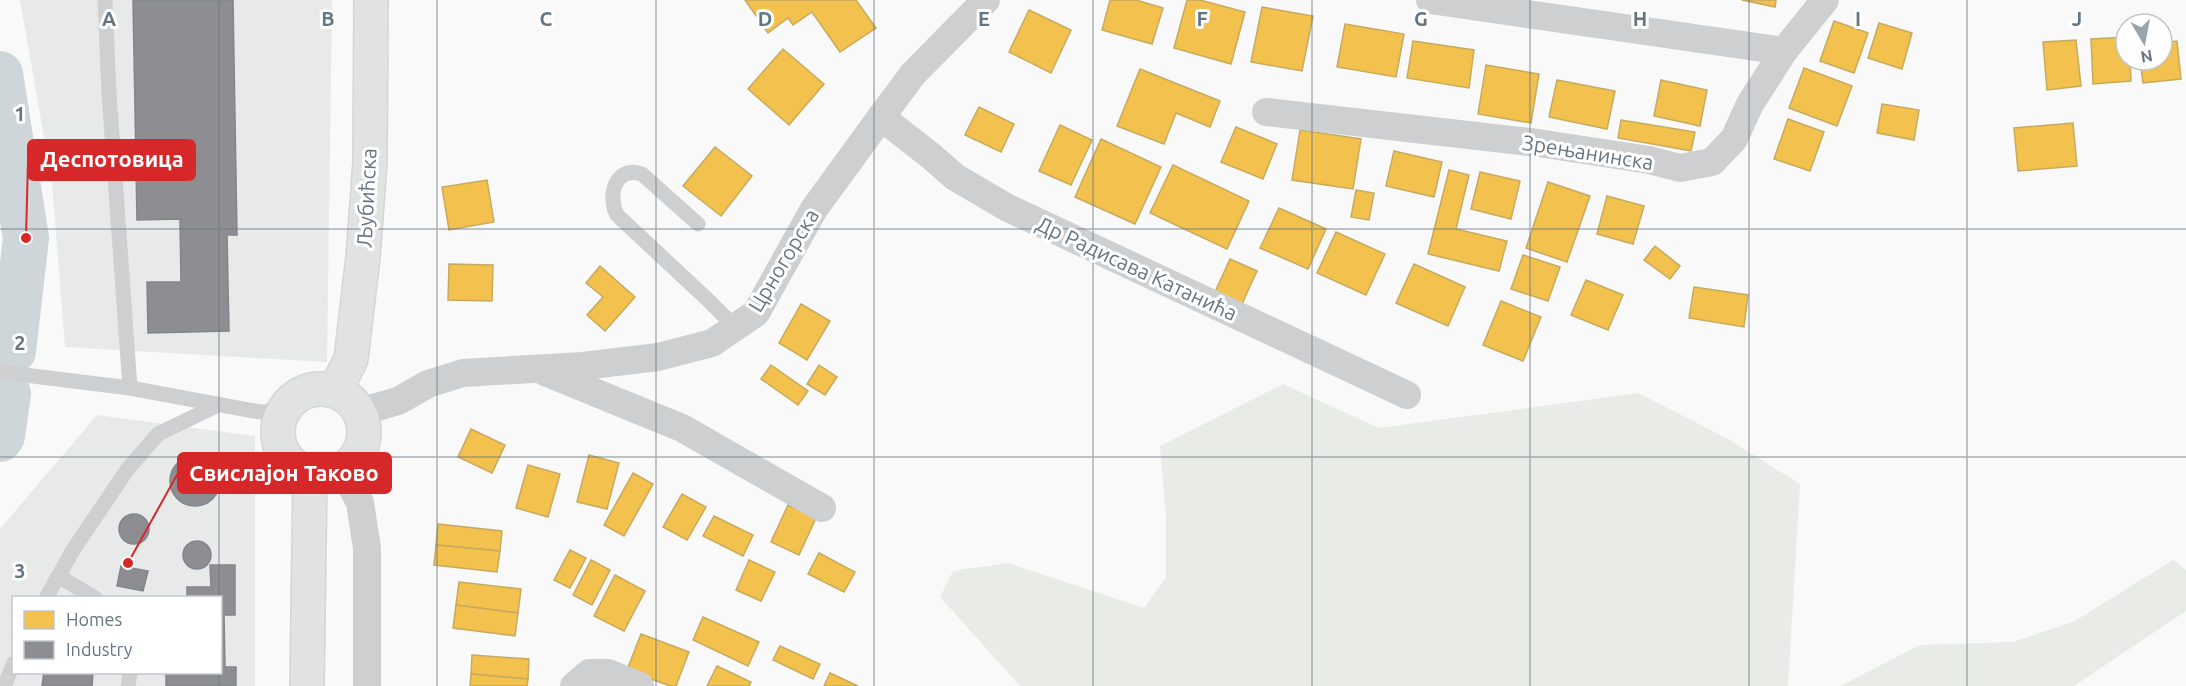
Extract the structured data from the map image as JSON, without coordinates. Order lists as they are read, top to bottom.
{
  "streets": {
    "street": [
      "Зрењанинска",
      "Љубићска",
      "Црногорска",
      "Др Радисава Катанића"
    ]
  },
  "crossings": [
    ["Љубићска", "Црногорска"],
    ["Црногорска", "Др Радисава Катанића"]
  ],
  "places": ["Деспотовица", "Свислајон Таково"],
  "legend": ["Homes", "Industry"],
  "north": "bottom",
  "grid": {
    "columns": [
      "A",
      "B",
      "C",
      "D",
      "E",
      "F",
      "G",
      "H",
      "I",
      "J"
    ],
    "rows": ["1", "2", "3"]
  }
}
